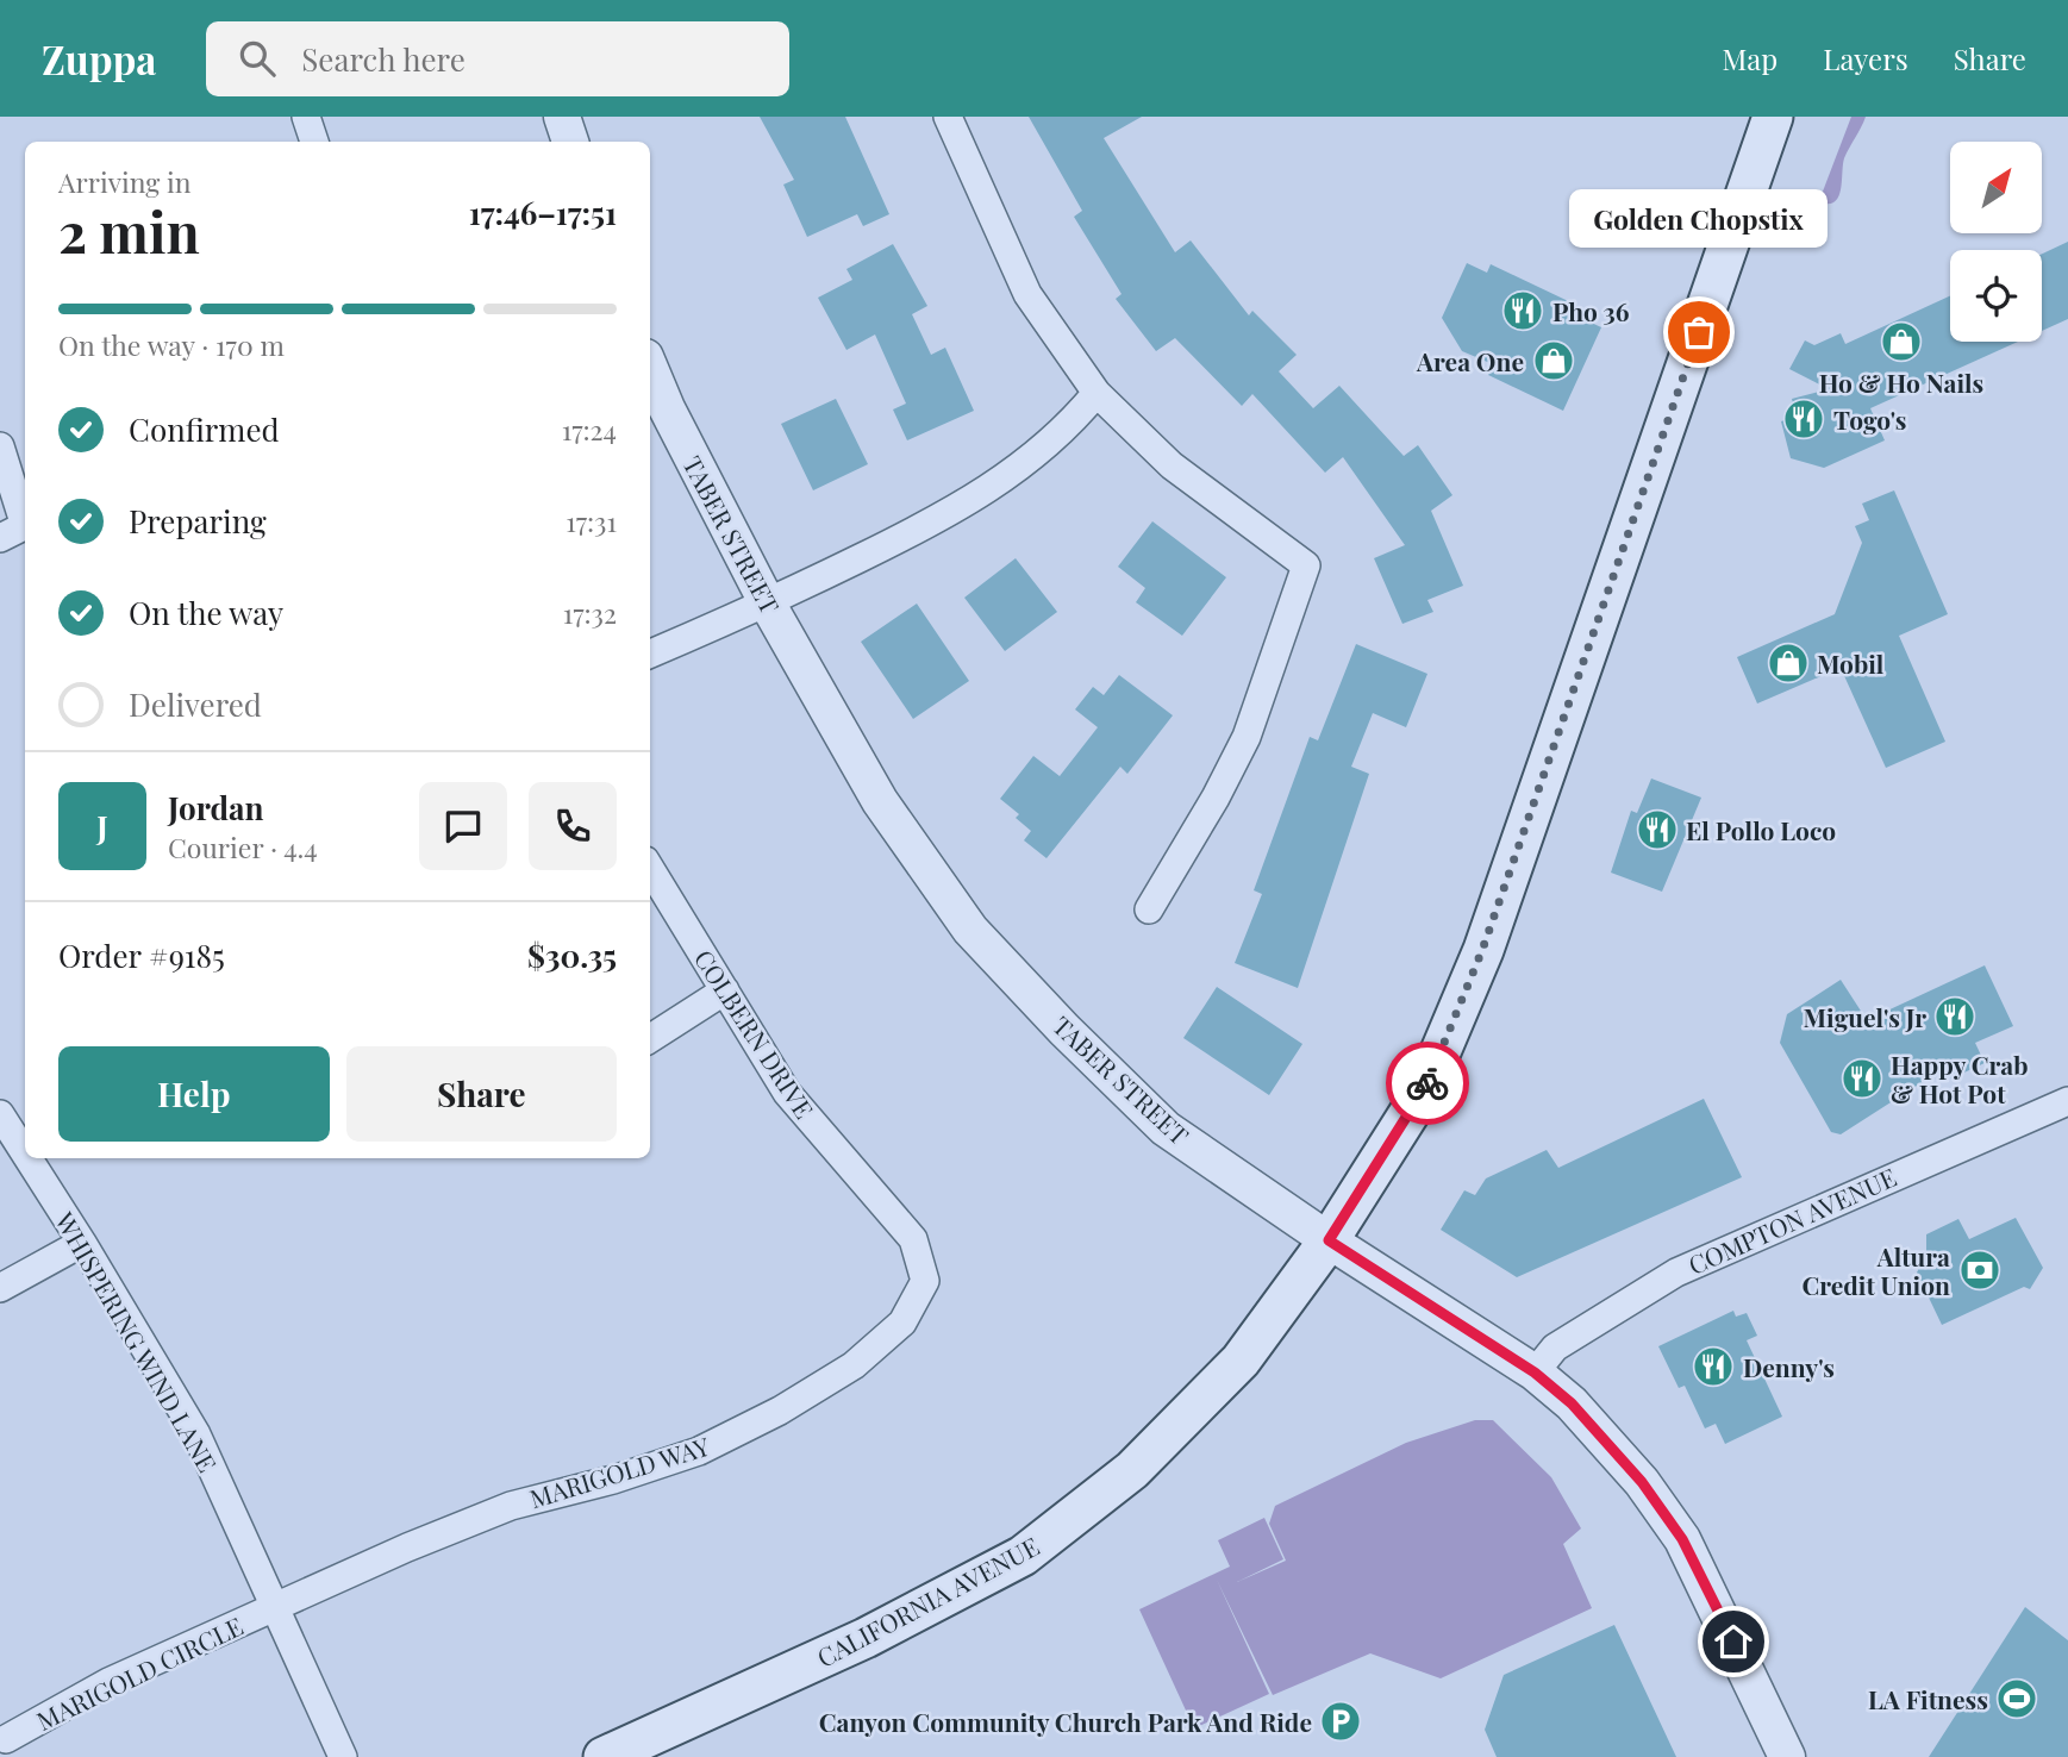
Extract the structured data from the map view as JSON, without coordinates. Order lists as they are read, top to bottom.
{
  "streets": {
    "main road": ["CALIFORNIA AVENUE"],
    "street": [
      "TABER STREET",
      "COLBERN DRIVE",
      "COMPTON AVENUE",
      "WHISPERING WIND LANE",
      "MARIGOLD WAY",
      "MARIGOLD CIRCLE"
    ]
  },
  "crossings": [
    ["TABER STREET", "COMPTON AVENUE"],
    ["TABER STREET", "CALIFORNIA AVENUE"],
    ["COLBERN DRIVE", "MARIGOLD WAY"],
    ["WHISPERING WIND LANE", "MARIGOLD WAY"],
    ["WHISPERING WIND LANE", "MARIGOLD CIRCLE"],
    ["MARIGOLD WAY", "MARIGOLD CIRCLE"]
  ],
  "places": {
    "restaurant": [
      "Pho 36",
      "Togo's",
      "El Pollo Loco",
      "Miguel's Jr",
      "Happy Crab & Hot Pot",
      "Denny's"
    ],
    "other": ["Golden Chopstix"],
    "shop": ["Ho & Ho Nails", "Area One", "Mobil"],
    "bank": ["Altura Credit Union"],
    "sports": ["LA Fitness"],
    "parking": ["Canyon Community Church Park And Ride"]
  },
  "north": "top right",
  "page": {
    "header": "Zuppa",
    "search": "Search here",
    "nav": ["Map", "Layers", "Share"],
    "heading": ["2 min", "Arriving in", "17:46–17:51"],
    "panel": [
      "Jordan",
      "Courier · 4.4",
      "Order #9185",
      "$30.35"
    ],
    "bubble": "Golden Chopstix",
    "bar": "On the way · 170 m",
    "list": [
      ["Confirmed", "17:24"],
      ["Preparing", "17:31"],
      ["On the way", "17:32"],
      "Delivered"
    ],
    "round": "J",
    "buttons": ["Help", "Share"]
  }
}
